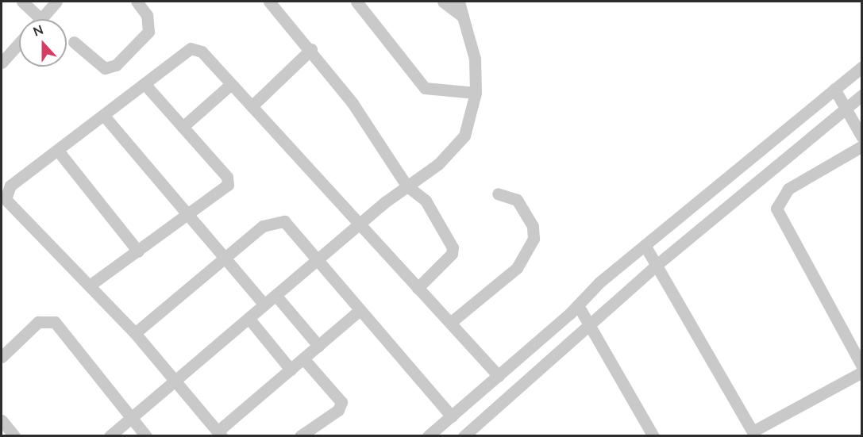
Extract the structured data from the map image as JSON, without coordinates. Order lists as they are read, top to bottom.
{
  "north": "top"
}
